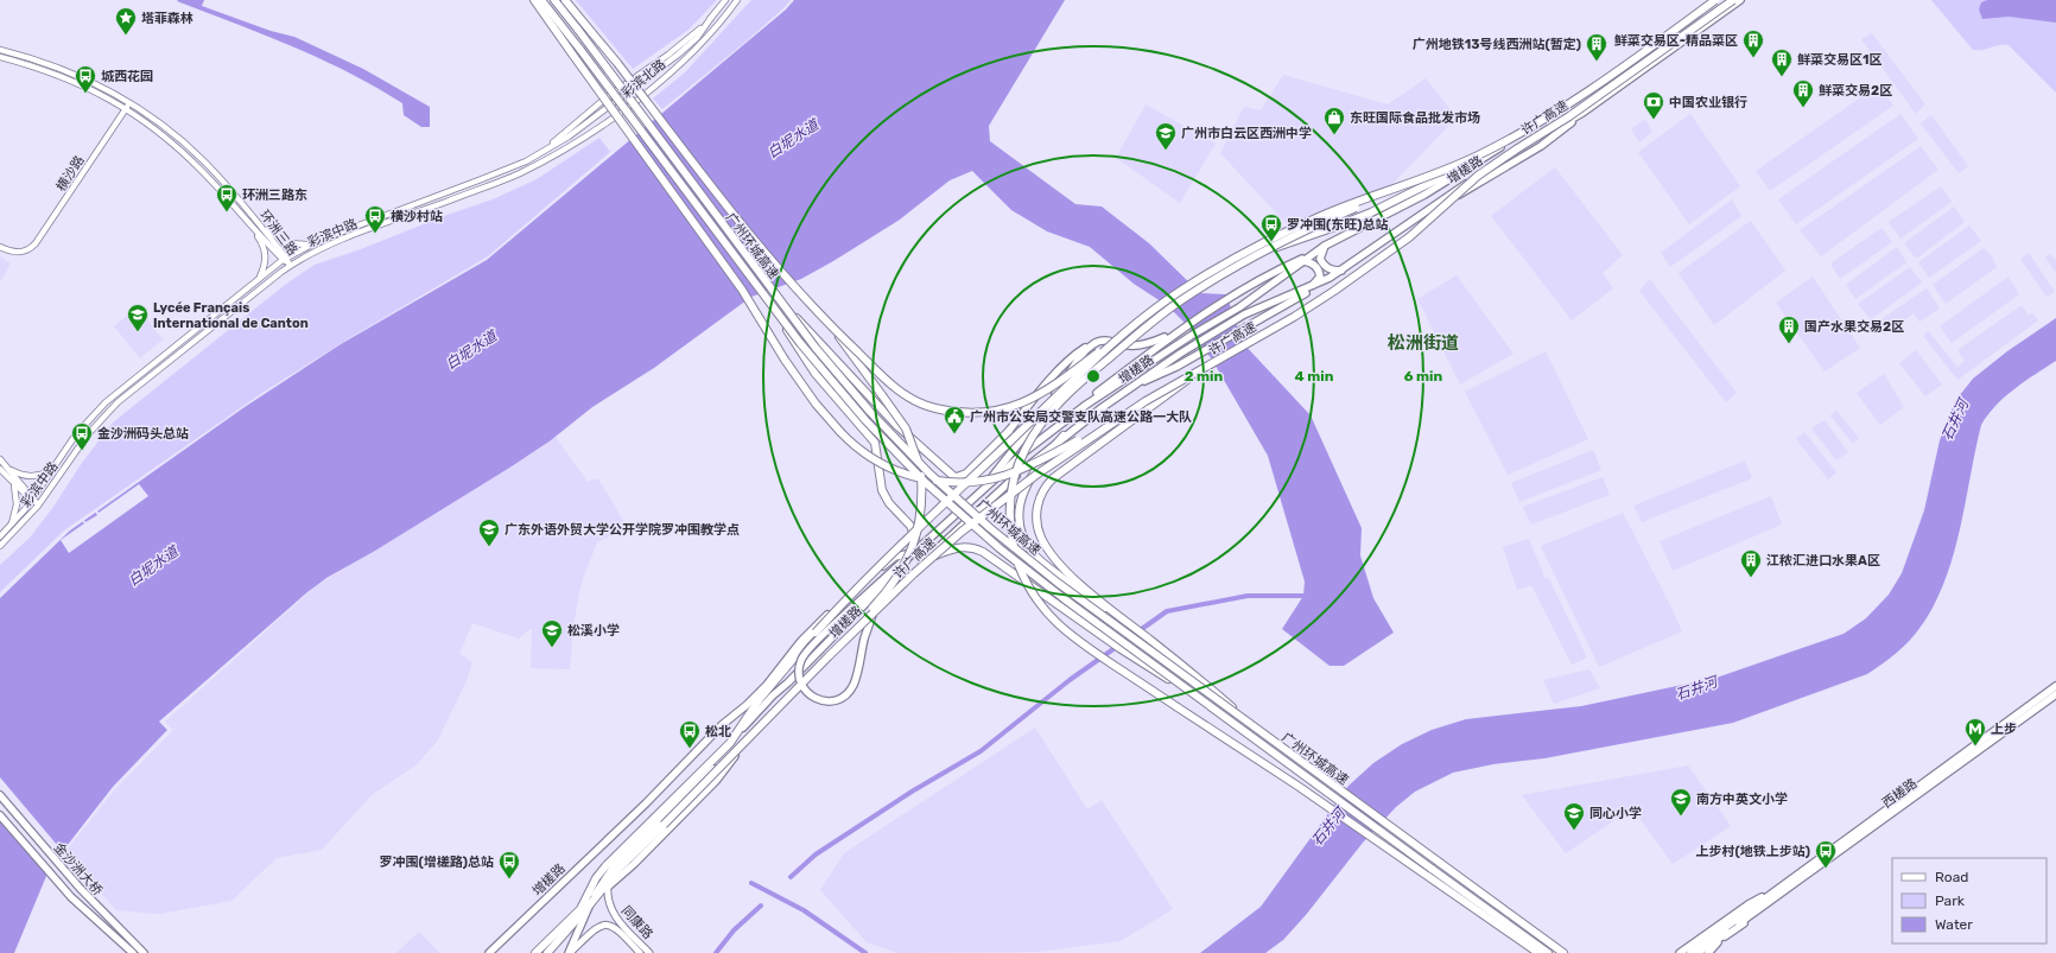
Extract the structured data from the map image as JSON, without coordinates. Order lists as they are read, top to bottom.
{
  "streets": {
    "highway": ["许广高速", "增槎路", "广州环城高速"],
    "main road": ["西槎路", "金沙洲大桥", "同康路"],
    "street": [
      "彩滨北路",
      "横沙路",
      "环洲三路",
      "彩滨中路"
    ]
  },
  "crossings": [
    ["彩滨北路", "彩滨中路"],
    ["许广高速", "增槎路"],
    ["许广高速", "同康路"],
    ["增槎路", "同康路"],
    ["横沙路", "环洲三路"],
    ["环洲三路", "彩滨中路"]
  ],
  "districts": ["松洲街道"],
  "water": ["白坭水道", "石井河"],
  "places": {
    "place": ["塔菲森林"],
    "building": [
      "鲜菜交易区-精品菜区",
      "广州地铁13号线西洲站(暂定)",
      "鲜菜交易区1区",
      "鲜菜交易2区",
      "国产水果交易2区",
      "江秾汇进口水果A区"
    ],
    "bus stop": [
      "城西花园",
      "环洲三路东",
      "横沙村站",
      "罗冲围(东旺)总站",
      "金沙洲码头总站",
      "松北",
      "上步村(地铁上步站)",
      "罗冲围(增槎路)总站"
    ],
    "bank": ["中国农业银行"],
    "shop": ["东旺国际食品批发市场"],
    "school or university": [
      "广州市白云区西洲中学",
      "Lycée Français International de Canton",
      "广东外语外贸大学公开学院罗冲围教学点",
      "松溪小学",
      "南方中英文小学",
      "同心小学"
    ],
    "public building": ["广州市公安局交警支队高速公路一大队"],
    "metro station": ["上步"]
  },
  "legend": ["Road", "Park", "Water"],
  "rings": ["2 min", "4 min", "6 min"]
}
